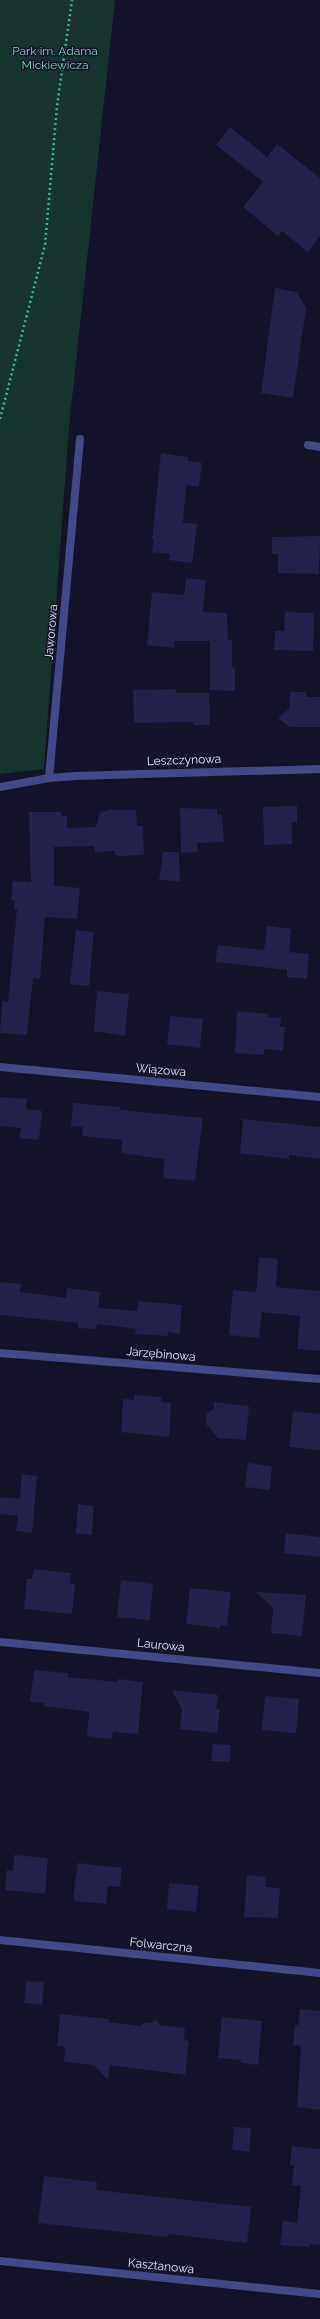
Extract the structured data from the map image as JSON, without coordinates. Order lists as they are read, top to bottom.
{
  "streets": {
    "street": [
      "Jaworowa",
      "Leszczynowa",
      "Wiązowa",
      "Jarzębinowa",
      "Laurowa",
      "Folwarczna",
      "Kasztanowa"
    ]
  },
  "crossings": [
    ["Jaworowa", "Leszczynowa"]
  ],
  "parks": ["Park im. Adama Mickiewicza"]
}
